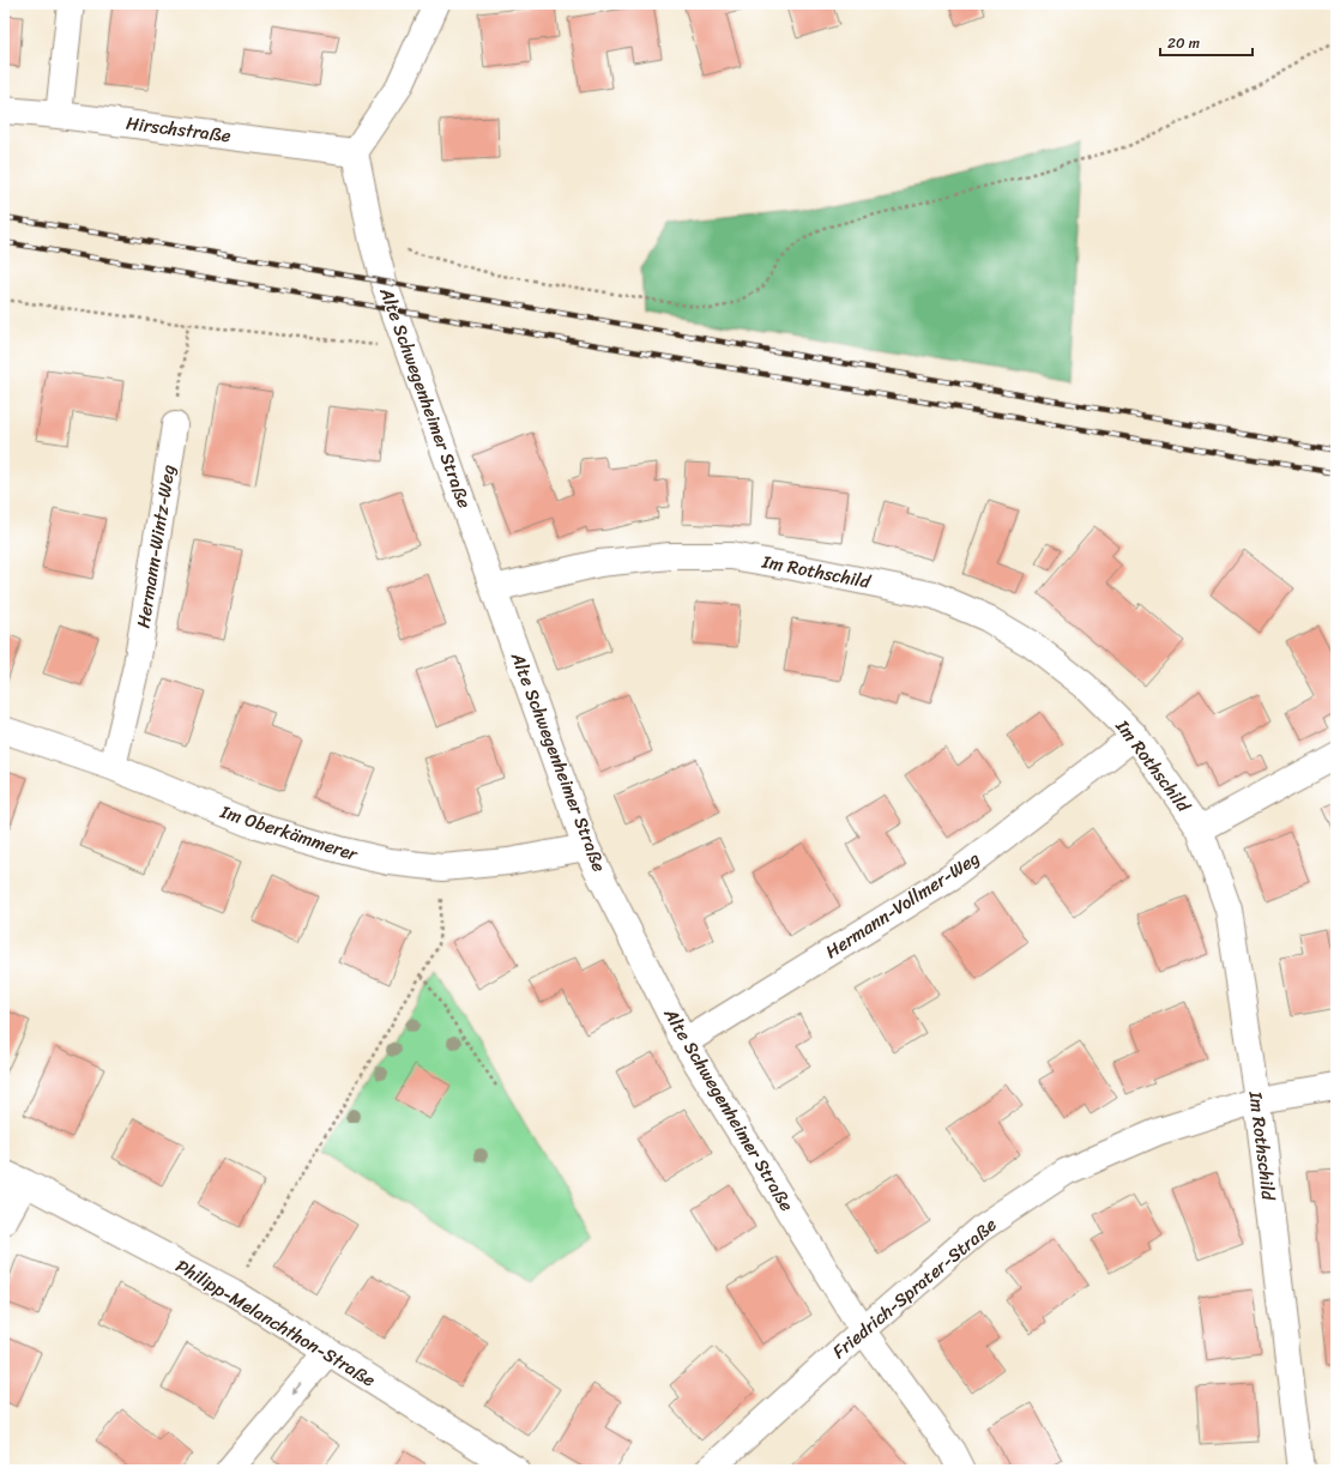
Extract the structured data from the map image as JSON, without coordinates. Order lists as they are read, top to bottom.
{
  "streets": {
    "street": [
      "Hirschstraße",
      "Alte Schwegenheimer Straße",
      "Hermann-Wintz-Weg",
      "Im Rothschild",
      "Im Oberkämmerer",
      "Hermann-Vollmer-Weg",
      "Friedrich-Sprater-Straße",
      "Philipp-Melanchthon-Straße"
    ]
  },
  "crossings": [
    ["Hirschstraße", "Alte Schwegenheimer Straße"],
    ["Alte Schwegenheimer Straße", "Im Rothschild"],
    ["Alte Schwegenheimer Straße", "Im Oberkämmerer"],
    ["Alte Schwegenheimer Straße", "Hermann-Vollmer-Weg"],
    ["Alte Schwegenheimer Straße", "Friedrich-Sprater-Straße"],
    ["Hermann-Wintz-Weg", "Im Oberkämmerer"],
    ["Im Rothschild", "Hermann-Vollmer-Weg"],
    ["Im Rothschild", "Friedrich-Sprater-Straße"]
  ],
  "scale_bar": "20 m"
}
